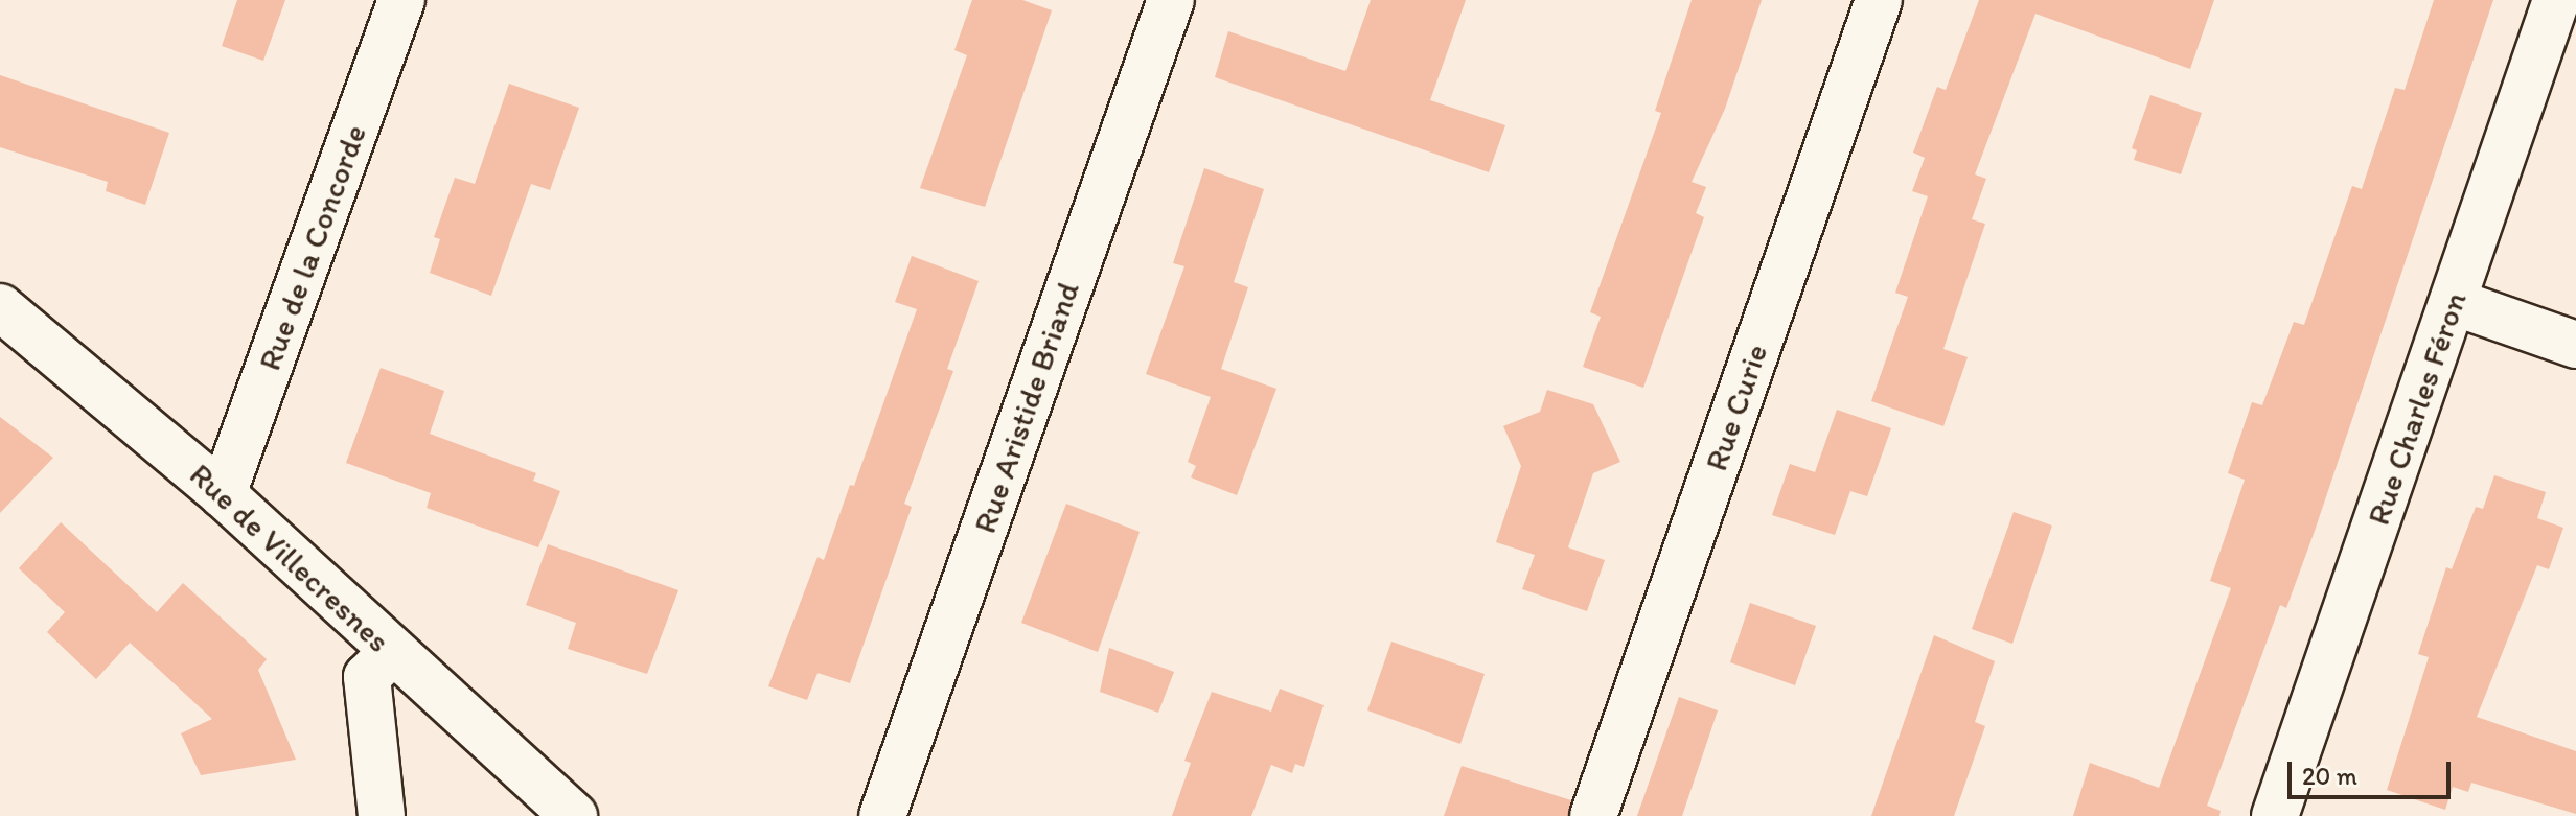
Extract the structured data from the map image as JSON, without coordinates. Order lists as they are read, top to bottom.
{
  "streets": {
    "street": [
      "Rue de la Concorde",
      "Rue Aristide Briand",
      "Rue Curie",
      "Rue Charles Féron",
      "Rue de Villecresnes"
    ]
  },
  "crossings": [
    ["Rue de la Concorde", "Rue de Villecresnes"]
  ],
  "scale_bar": "20 m"
}
